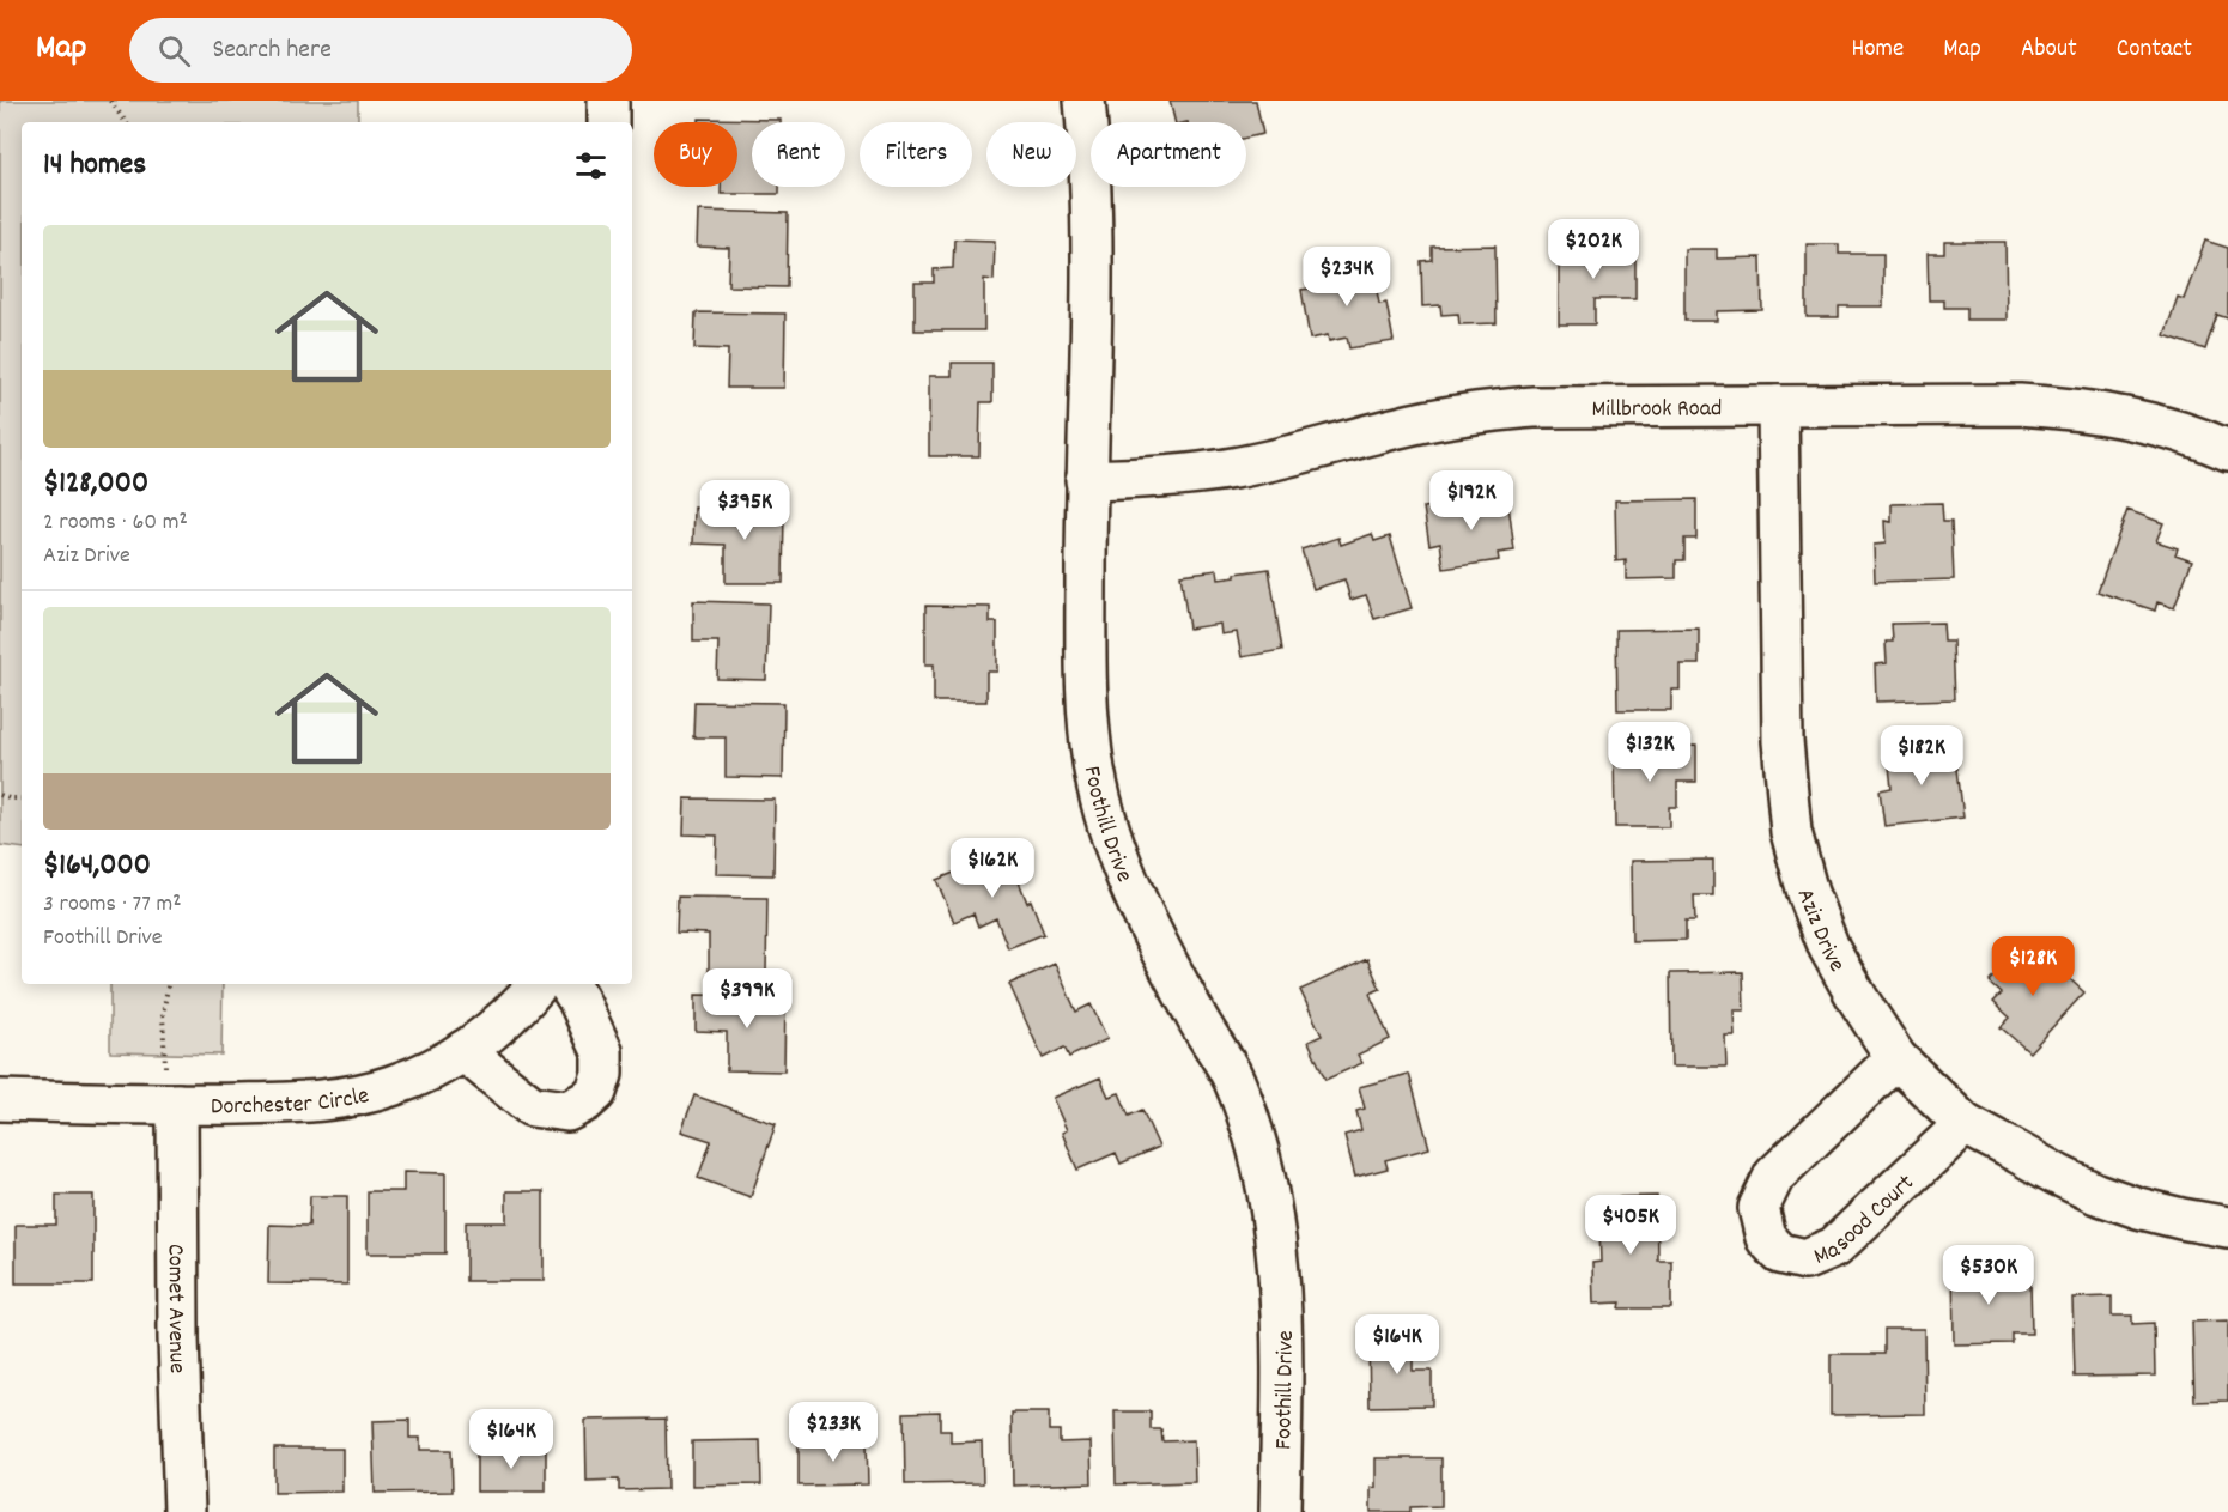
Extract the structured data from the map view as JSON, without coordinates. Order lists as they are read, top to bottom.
{
  "streets": {
    "street": [
      "Millbrook Road",
      "Foothill Drive",
      "Aziz Drive",
      "Dorchester Circle",
      "Masood Court",
      "Comet Avenue"
    ]
  },
  "crossings": [
    ["Millbrook Road", "Foothill Drive"],
    ["Millbrook Road", "Aziz Drive"],
    ["Aziz Drive", "Masood Court"],
    ["Dorchester Circle", "Comet Avenue"]
  ],
  "page": {
    "header": "Map",
    "search": "Search here",
    "nav": [
      "Home",
      "Map",
      "About",
      "Contact"
    ],
    "chip": [
      "Buy",
      "Rent",
      "Filters",
      "New",
      "Apartment"
    ],
    "heading": "14 homes",
    "list": [
      {
        "name": "$128,000",
        "note": "2 rooms · 60 m² · Aziz Drive"
      },
      {
        "name": "$164,000",
        "note": "3 rooms · 77 m² · Foothill Drive"
      }
    ],
    "price": [
      "$202K",
      "$234K",
      "$192K",
      "$395K",
      "$132K",
      "$182K",
      "$162K",
      "$128K",
      "$399K",
      "$405K",
      "$530K",
      "$164K",
      "$233K",
      "$164K"
    ]
  }
}
